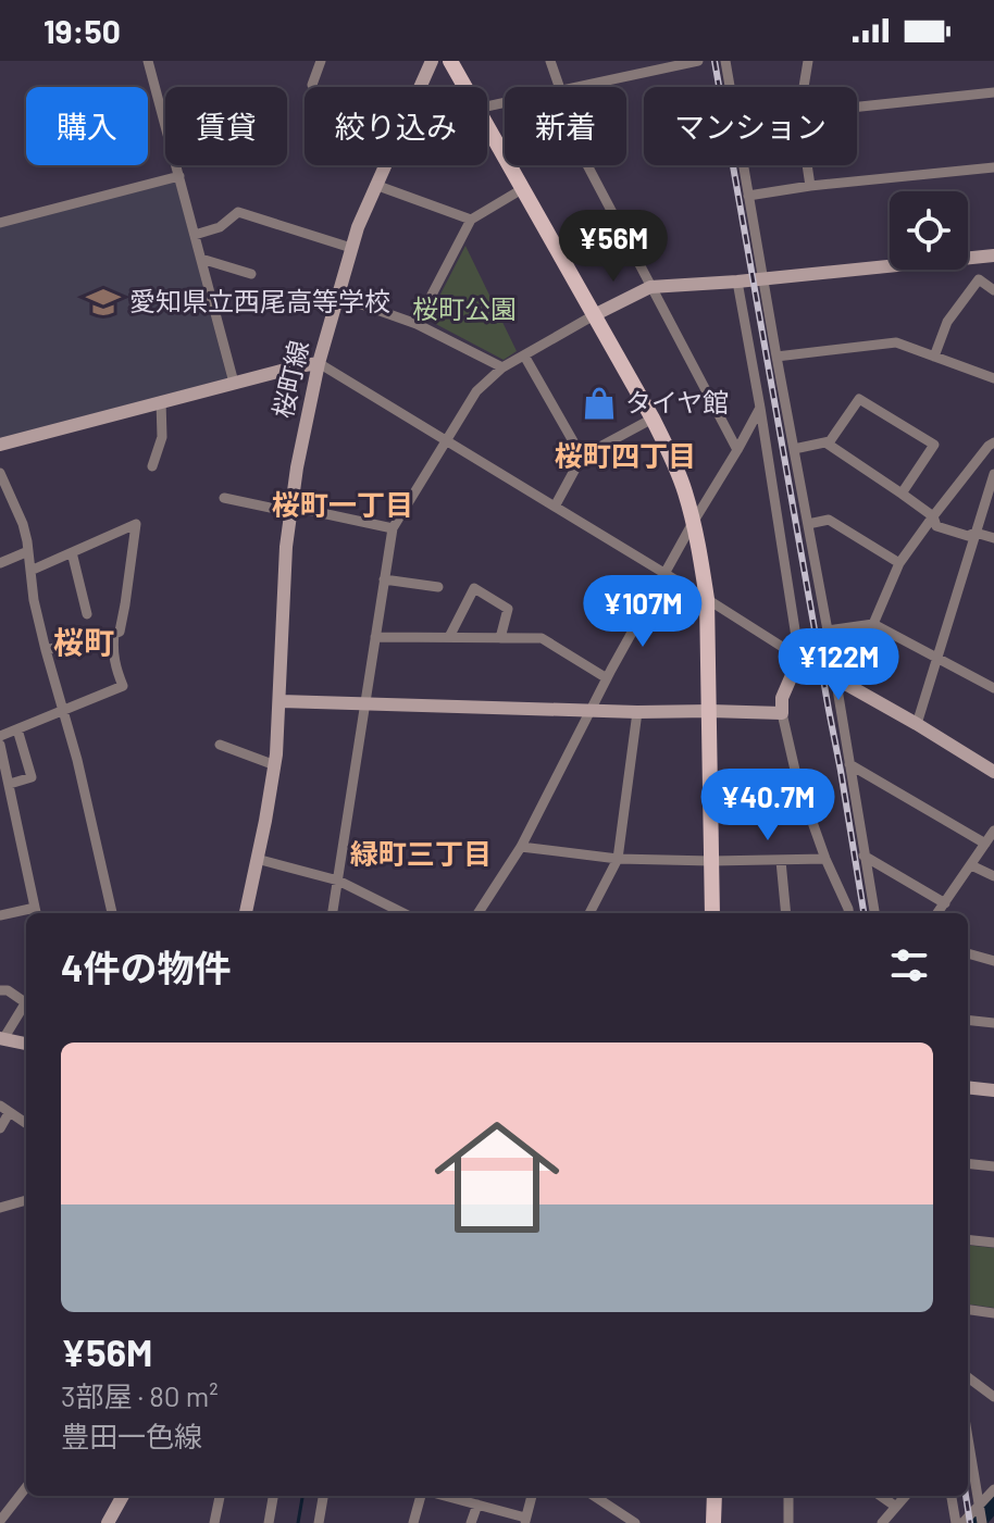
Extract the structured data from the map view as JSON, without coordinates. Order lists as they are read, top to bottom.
{
  "streets": {
    "street": ["桜町線"]
  },
  "districts": [
    "桜町四丁目",
    "桜町一丁目",
    "桜町",
    "緑町三丁目"
  ],
  "parks": ["桜町公園"],
  "places": {
    "school or university": ["愛知県立西尾高等学校"],
    "shop": ["タイヤ館"]
  },
  "page": {
    "status": "19:50",
    "chip": [
      "購入",
      "賃貸",
      "絞り込み",
      "新着",
      "マンション"
    ],
    "price": [
      "¥56M",
      "¥107M",
      "¥122M",
      "¥40.7M"
    ],
    "heading": "4件の物件",
    "list": [
      {
        "name": "¥56M",
        "note": "3部屋 · 80 m² · 豊田一色線"
      }
    ]
  }
}
